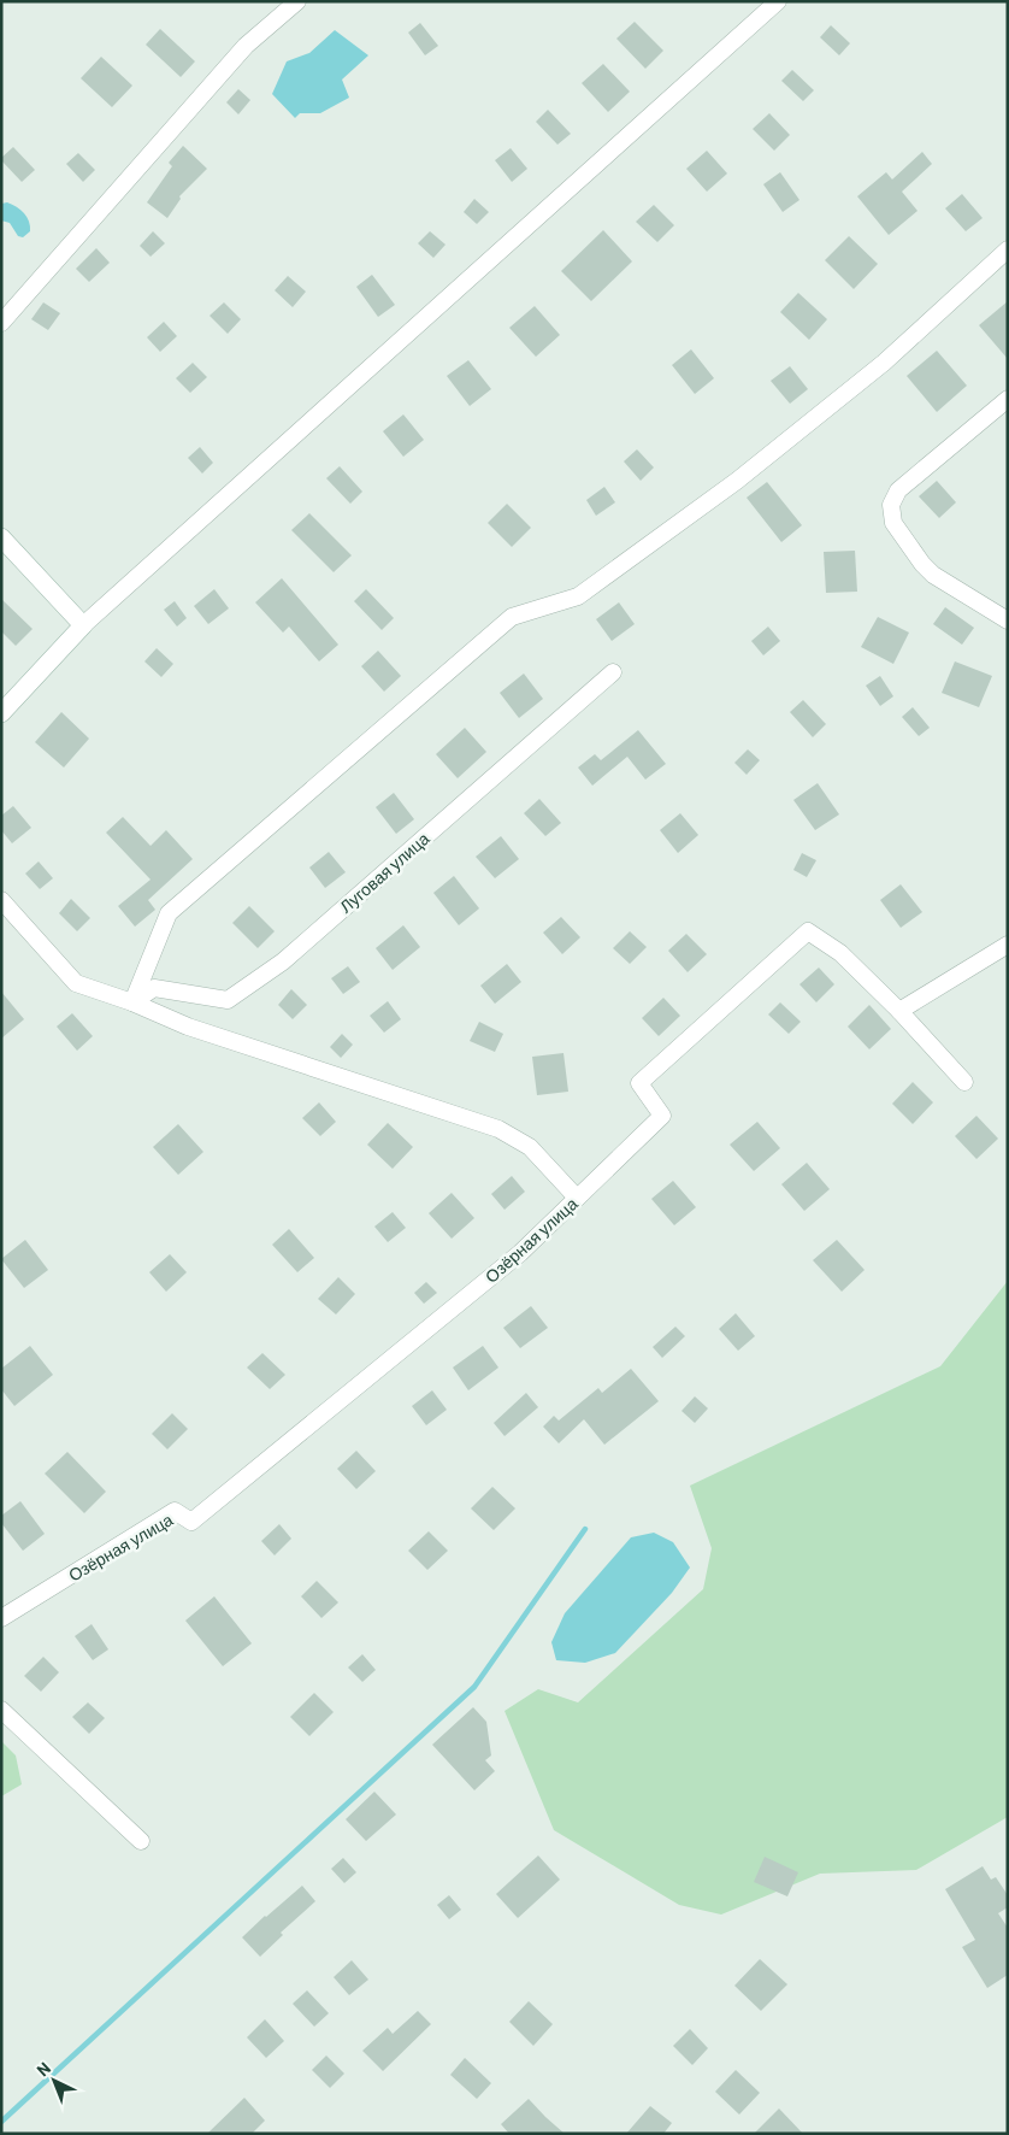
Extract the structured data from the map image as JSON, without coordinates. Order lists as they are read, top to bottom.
{
  "streets": {
    "street": ["Луговая улица", "Озёрная улица"]
  },
  "north": "top left"
}
